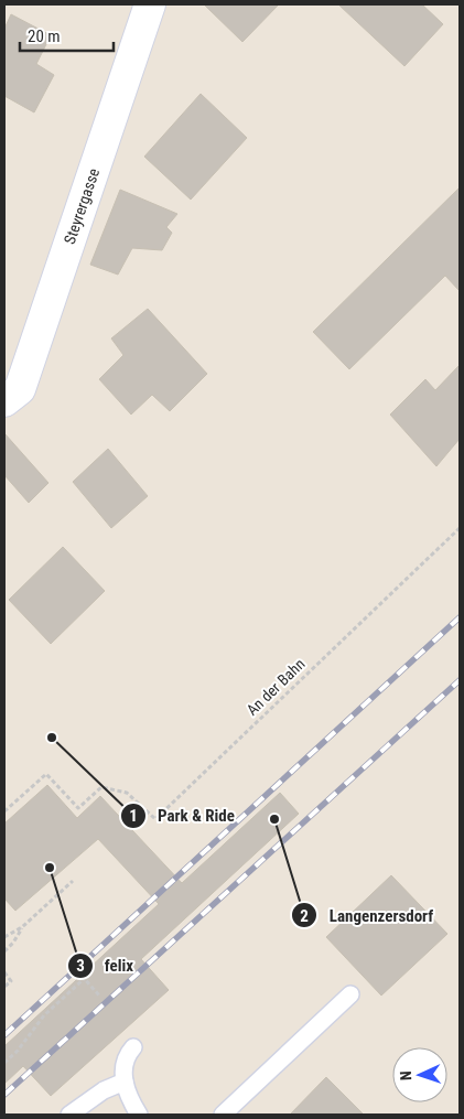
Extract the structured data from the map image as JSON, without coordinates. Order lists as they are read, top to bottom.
{
  "streets": {
    "street": ["Steyrergasse"],
    "path": ["An der Bahn"]
  },
  "places": ["Park & Ride", "Langenzersdorf", "felix"],
  "scale_bar": "20 m",
  "north": "left"
}
